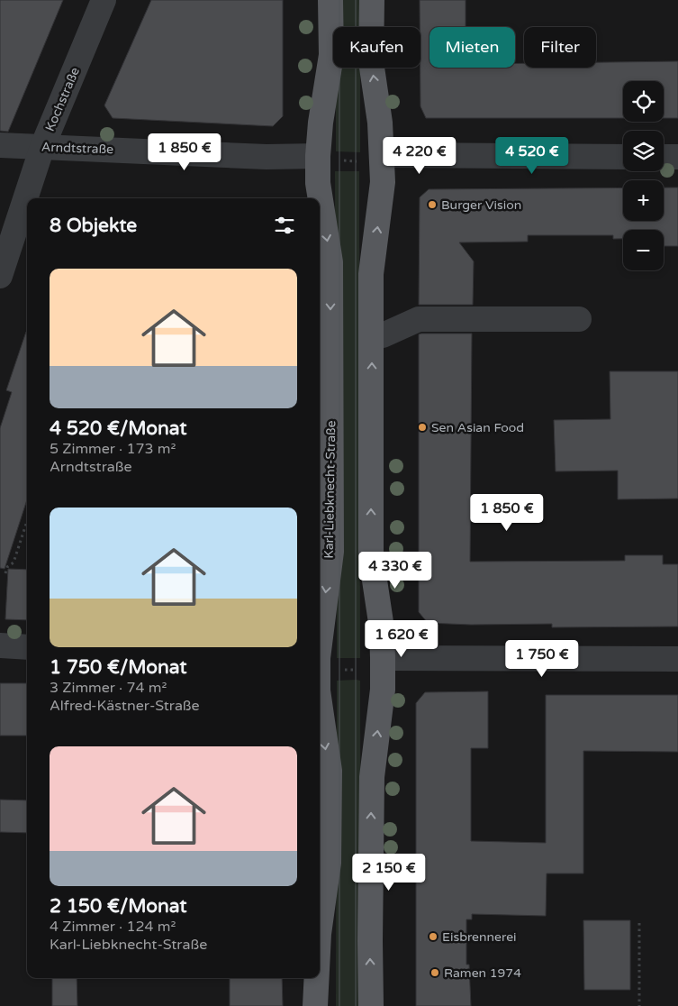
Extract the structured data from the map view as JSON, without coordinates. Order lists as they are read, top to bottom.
{
  "streets": {
    "main road": ["Karl-Liebknecht-Straße"],
    "street": ["Kochstraße", "Arndtstraße"]
  },
  "crossings": [
    ["Kochstraße", "Arndtstraße"],
    ["Arndtstraße", "Karl-Liebknecht-Straße"]
  ],
  "places": [
    "Burger Vision",
    "Sen Asian Food",
    "Eisbrennerei",
    "Ramen 1974"
  ],
  "page": {
    "chip": ["Kaufen", "Mieten", "Filter"],
    "map_buttons": ["+", "−"],
    "price": [
      "1 850 €",
      "4 220 €",
      "4 520 €",
      "1 850 €",
      "4 330 €",
      "1 620 €",
      "1 750 €",
      "2 150 €"
    ],
    "heading": "8 Objekte",
    "list": [
      {
        "name": "4 520 €/Monat",
        "note": "5 Zimmer · 173 m² · Arndtstraße"
      },
      {
        "name": "1 750 €/Monat",
        "note": "3 Zimmer · 74 m² · Alfred-Kästner-Straße"
      },
      {
        "name": "2 150 €/Monat",
        "note": "4 Zimmer · 124 m² · Karl-Liebknecht-Straße"
      }
    ]
  }
}
